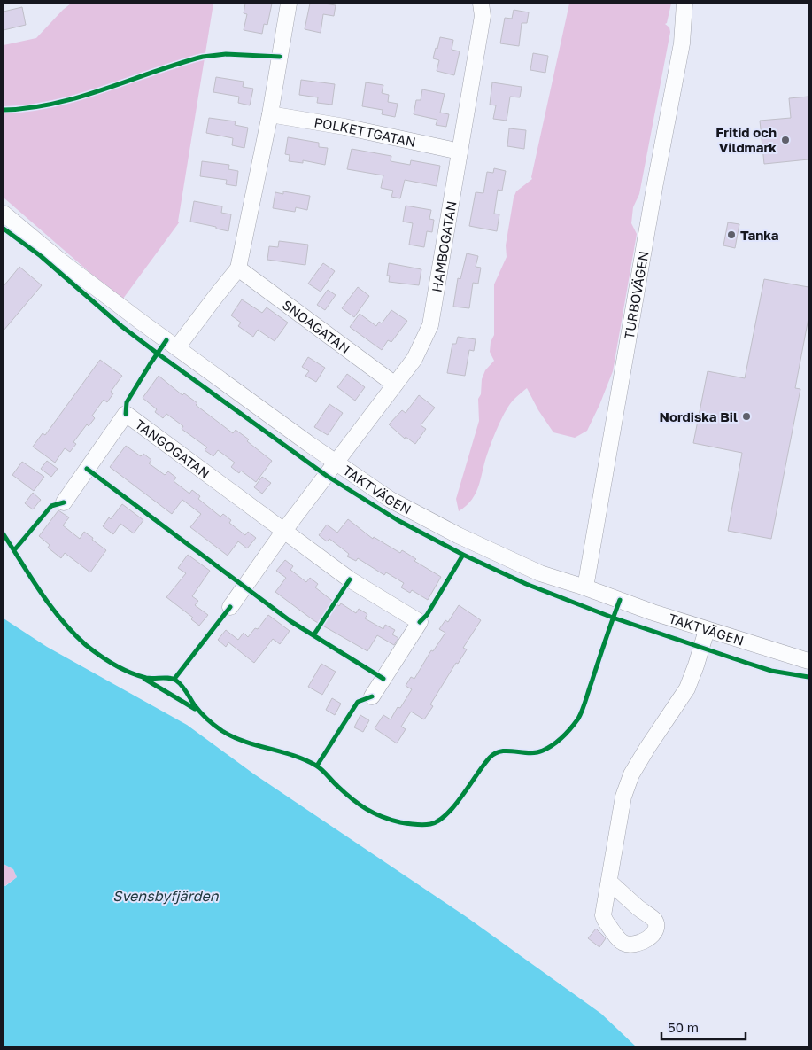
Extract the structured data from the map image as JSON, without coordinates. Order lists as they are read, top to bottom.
{
  "streets": {
    "street": [
      "POLKETTGATAN",
      "HAMBOGATAN",
      "TURBOVÄGEN",
      "SNOAGATAN",
      "TANGOGATAN",
      "TAKTVÄGEN"
    ]
  },
  "crossings": [
    ["POLKETTGATAN", "HAMBOGATAN"],
    ["HAMBOGATAN", "SNOAGATAN"],
    ["HAMBOGATAN", "TAKTVÄGEN"],
    ["TURBOVÄGEN", "TAKTVÄGEN"]
  ],
  "water": ["Svensbyfjärden"],
  "places": ["Fritid och Vildmark", "Tanka", "Nordiska Bil"],
  "scale_bar": "50 m"
}
